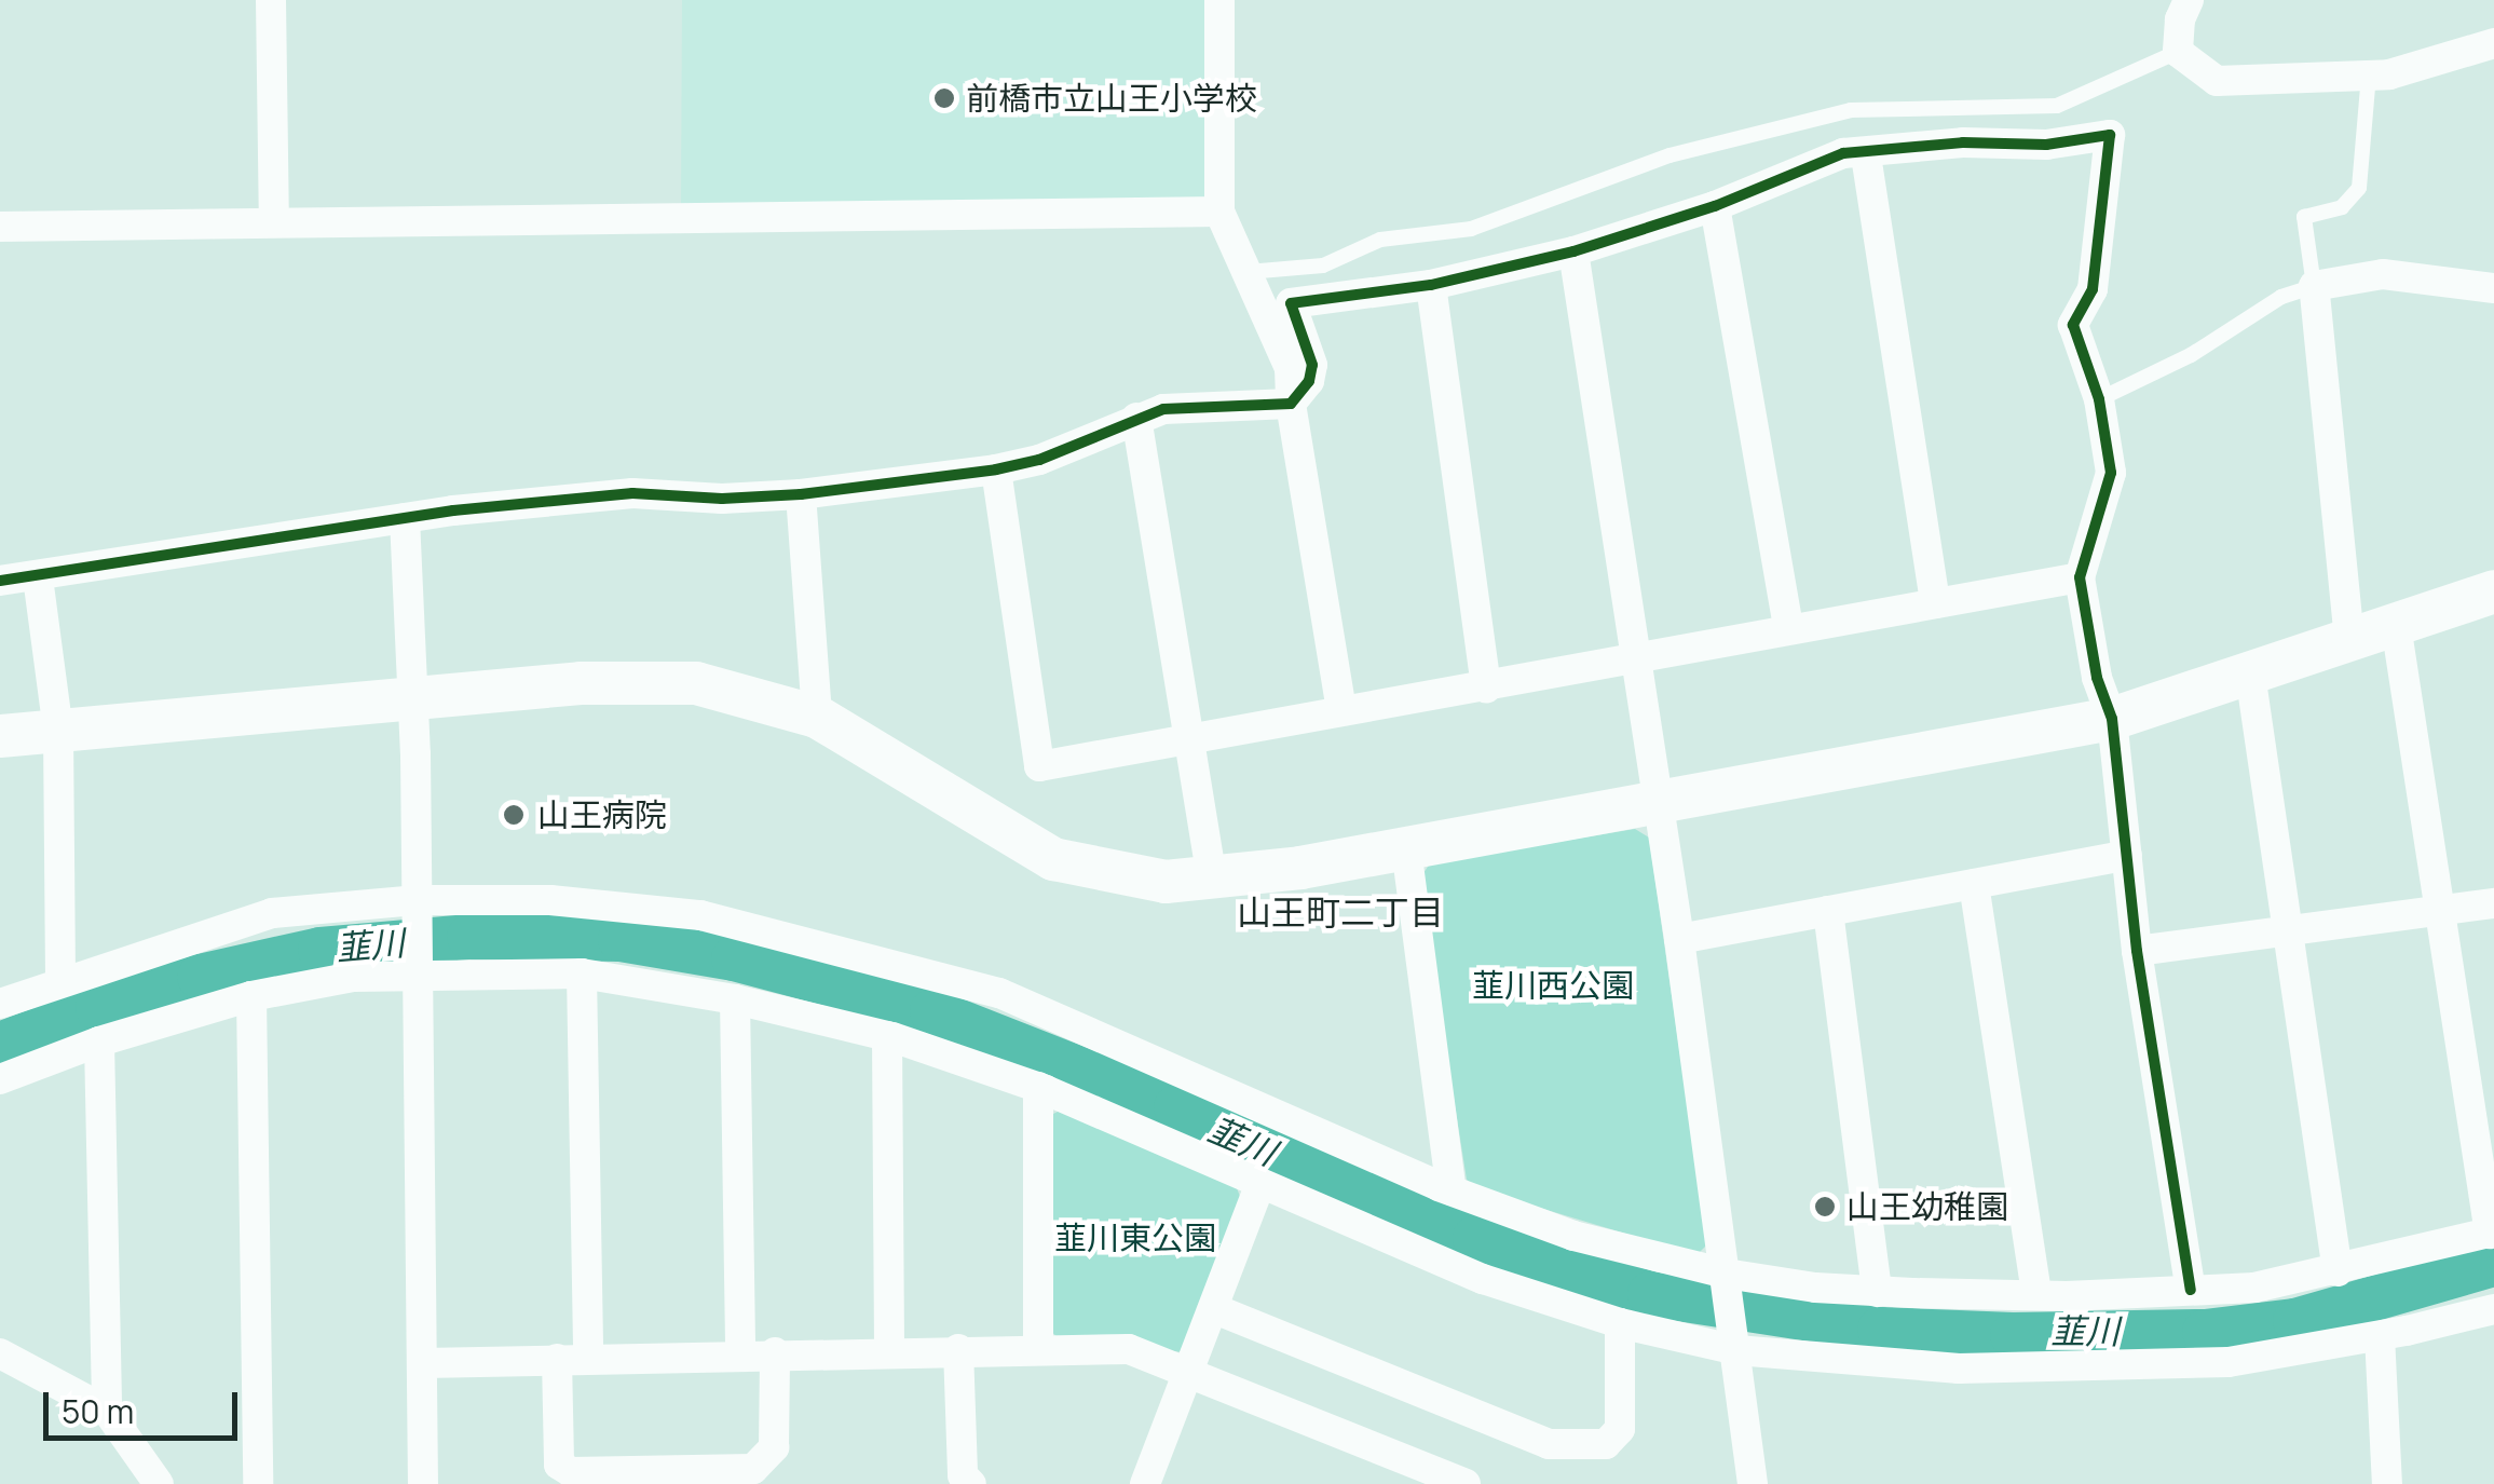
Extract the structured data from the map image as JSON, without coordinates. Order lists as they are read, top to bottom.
{
  "districts": ["山王町二丁目"],
  "water": ["韮川"],
  "parks": ["韮川西公園", "韮川東公園"],
  "places": ["前橋市立山王小学校", "山王病院", "山王幼稚園"],
  "scale_bar": "50 m"
}
